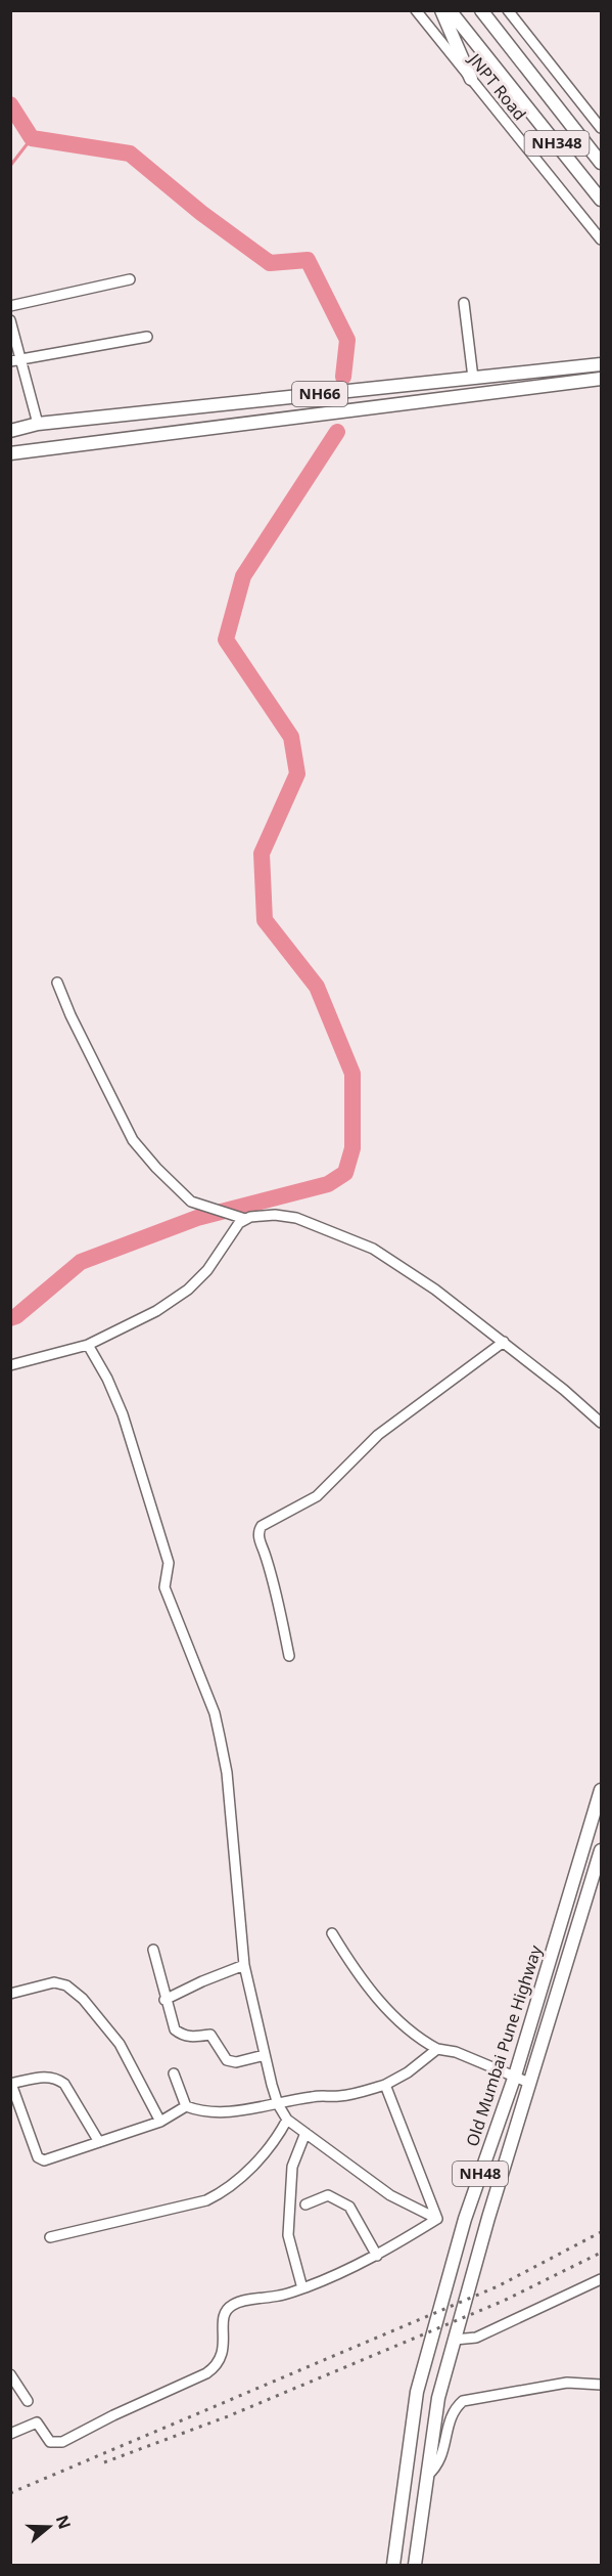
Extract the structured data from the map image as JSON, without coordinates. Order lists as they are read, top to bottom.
{
  "streets": {
    "highway": [
      "NH348",
      "NH66",
      "Old Mumbai Pune Highway",
      "NH48"
    ],
    "street": ["JNPT Road"]
  },
  "north": "right"
}
